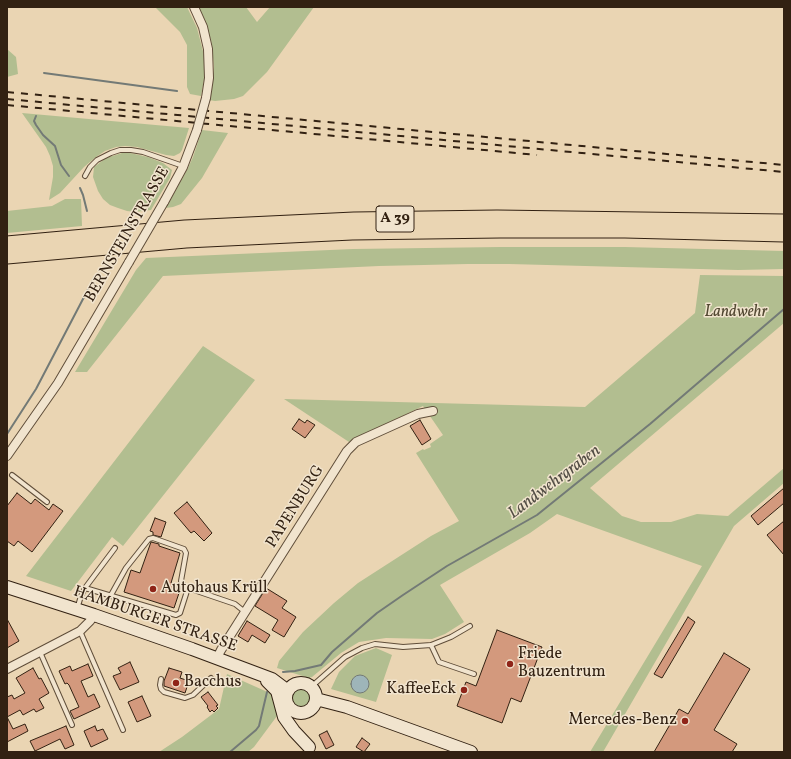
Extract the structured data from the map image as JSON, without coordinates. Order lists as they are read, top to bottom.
{
  "streets": {
    "highway": ["A 39"],
    "main road": ["HAMBURGER STRASSE"],
    "street": ["BERNSTEINSTRASSE", "PAPENBURG"]
  },
  "crossings": [
    ["PAPENBURG", "HAMBURGER STRASSE"]
  ],
  "water": ["Landwehrgraben"],
  "parks": ["Landwehr"],
  "places": [
    "Autohaus Krüll",
    "Friede Bauzentrum",
    "Bacchus",
    "KaffeeEck",
    "Mercedes-Benz"
  ]
}
